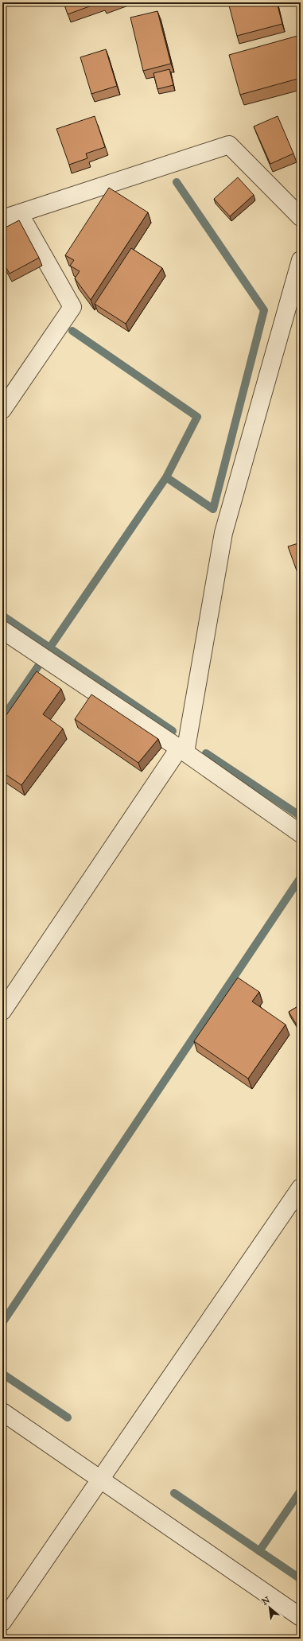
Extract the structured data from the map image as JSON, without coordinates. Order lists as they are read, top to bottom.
{
  "north": "top left"
}
